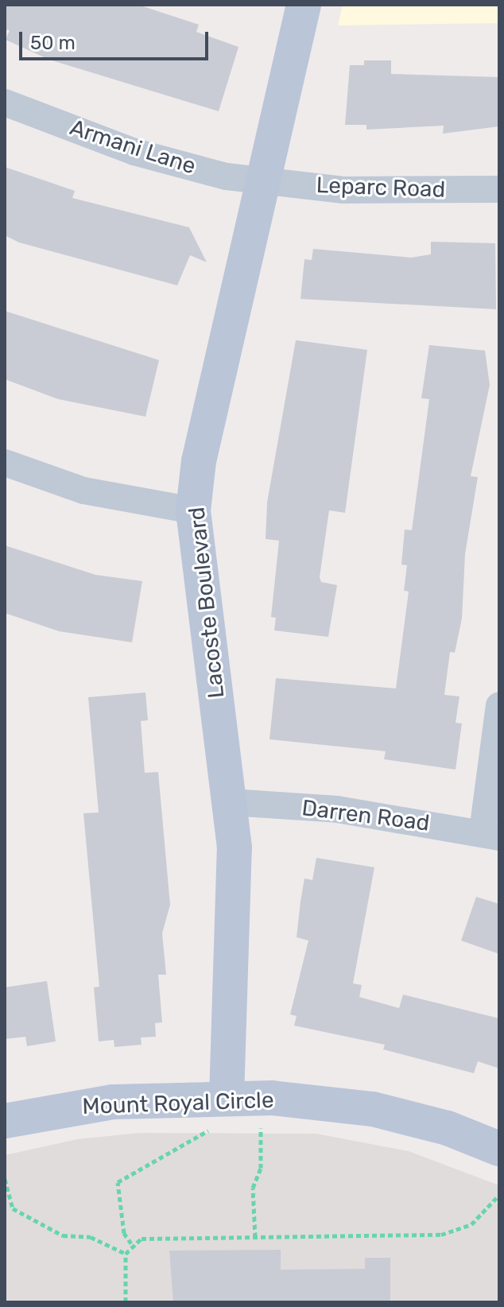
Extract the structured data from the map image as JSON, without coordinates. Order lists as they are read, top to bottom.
{
  "streets": {
    "street": [
      "Armani Lane",
      "Leparc Road",
      "Lacoste Boulevard",
      "Darren Road",
      "Mount Royal Circle"
    ]
  },
  "crossings": [
    ["Armani Lane", "Leparc Road"],
    ["Armani Lane", "Lacoste Boulevard"],
    ["Leparc Road", "Lacoste Boulevard"],
    ["Lacoste Boulevard", "Darren Road"],
    ["Lacoste Boulevard", "Mount Royal Circle"]
  ],
  "scale_bar": "50 m"
}
